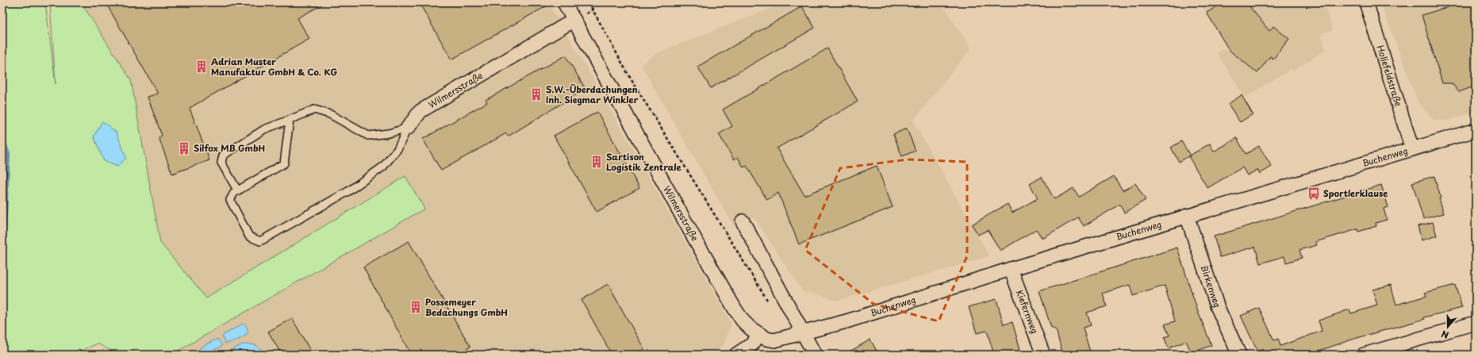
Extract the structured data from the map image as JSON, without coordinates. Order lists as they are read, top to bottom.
{
  "streets": {
    "street": [
      "Hollefeldstraße",
      "Wilmersstraße",
      "Buchenweg",
      "Birkenweg",
      "Kiefernweg"
    ]
  },
  "crossings": [
    ["Hollefeldstraße", "Buchenweg"],
    ["Wilmersstraße", "Buchenweg"],
    ["Buchenweg", "Birkenweg"],
    ["Buchenweg", "Kiefernweg"]
  ],
  "places": {
    "building": [
      "Adrian Muster Manufaktur GmbH & Co. KG",
      "S.W.-Überdachungen Inh. Siegmar Winkler",
      "Silfox MB GmbH",
      "Sartison Logistik Zentrale",
      "Possemeyer Bedachungs GmbH"
    ],
    "bus stop": ["Sportlerklause"]
  },
  "north": "bottom"
}
